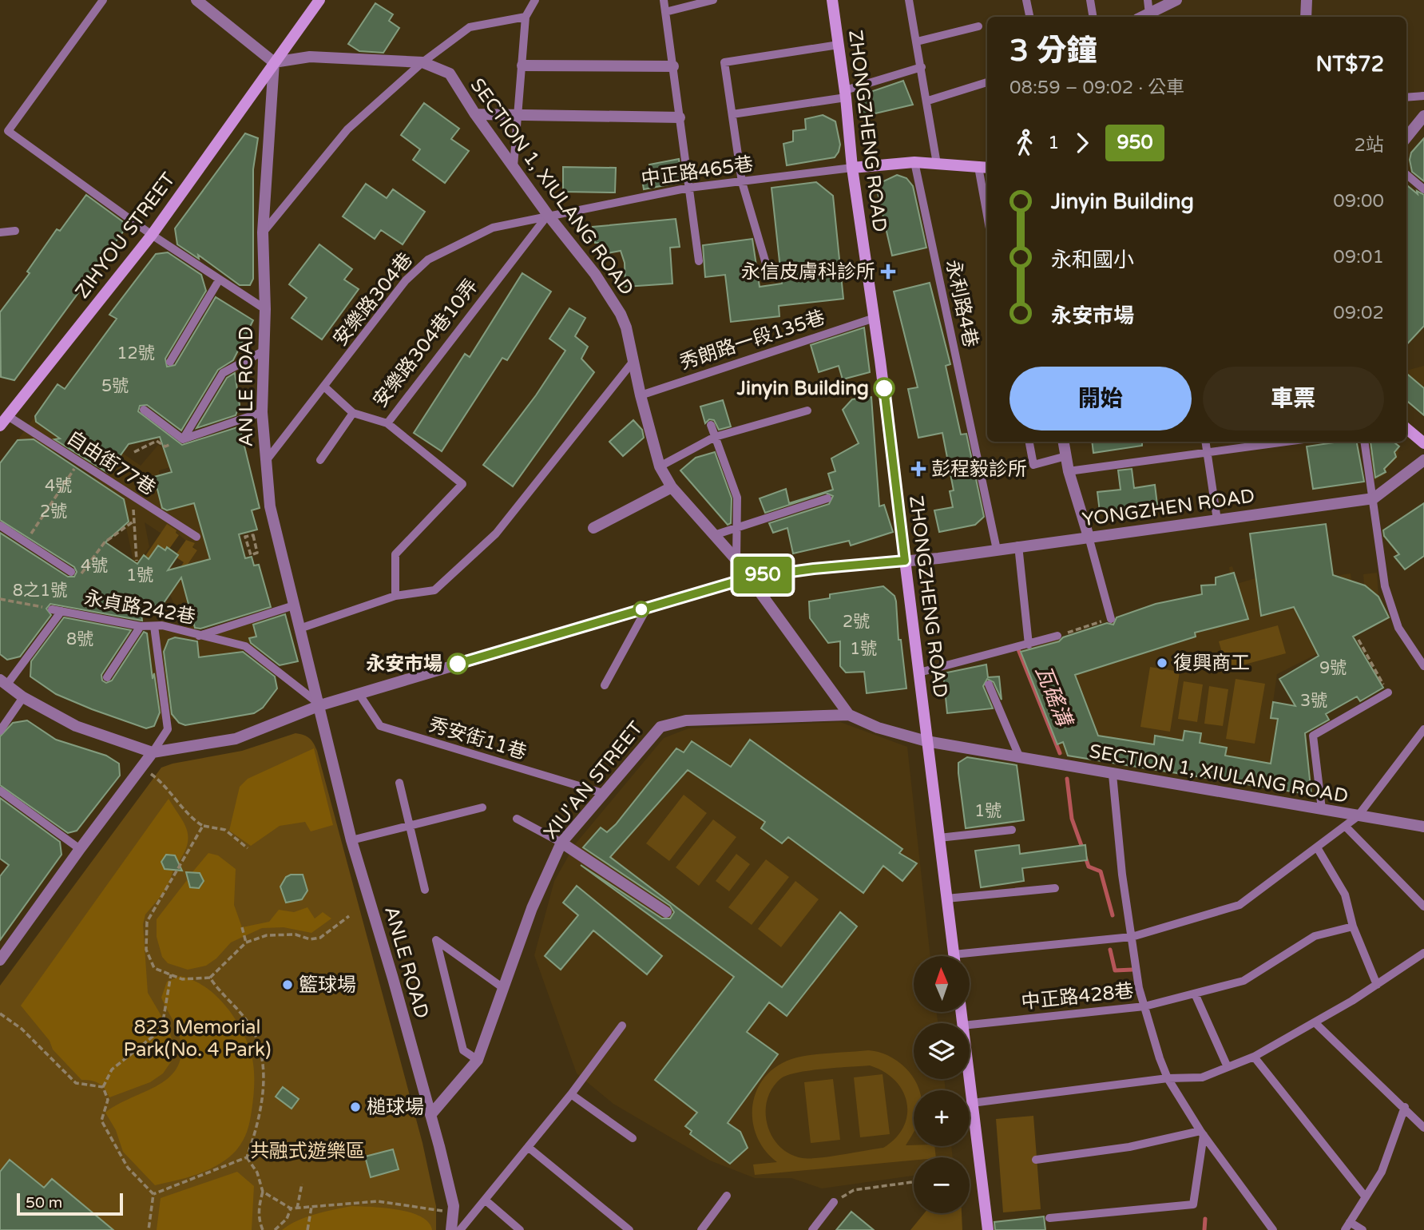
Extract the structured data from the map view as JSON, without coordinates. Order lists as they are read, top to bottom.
{
  "streets": {
    "street": [
      "ZHONGZHENG ROAD",
      "SECTION 1, XIULANG ROAD",
      "ZIHYOU STREET",
      "AN LE ROAD",
      "YONGZHEN ROAD",
      "XIU'AN STREET",
      "ANLE ROAD"
    ],
    "lane": [
      "中正路465巷",
      "安樂路304巷",
      "永利路4巷",
      "秀朗路一段135巷",
      "安樂路304巷10弄",
      "自由街77巷",
      "永貞路242巷",
      "秀安街11巷",
      "中正路428巷"
    ]
  },
  "crossings": [
    ["ZHONGZHENG ROAD", "中正路465巷"],
    ["ZHONGZHENG ROAD", "SECTION 1, XIULANG ROAD"],
    ["ZHONGZHENG ROAD", "秀朗路一段135巷"],
    ["ZHONGZHENG ROAD", "YONGZHEN ROAD"],
    ["中正路465巷", "SECTION 1, XIULANG ROAD"],
    ["中正路465巷", "安樂路304巷"],
    ["中正路465巷", "安樂路304巷10弄"],
    ["SECTION 1, XIULANG ROAD", "ZIHYOU STREET"],
    ["SECTION 1, XIULANG ROAD", "安樂路304巷"],
    ["SECTION 1, XIULANG ROAD", "秀朗路一段135巷"],
    ["SECTION 1, XIULANG ROAD", "安樂路304巷10弄"],
    ["SECTION 1, XIULANG ROAD", "AN LE ROAD"],
    ["SECTION 1, XIULANG ROAD", "YONGZHEN ROAD"],
    ["SECTION 1, XIULANG ROAD", "XIU'AN STREET"],
    ["ZIHYOU STREET", "AN LE ROAD"],
    ["ZIHYOU STREET", "自由街77巷"],
    ["安樂路304巷", "安樂路304巷10弄"],
    ["安樂路304巷", "AN LE ROAD"],
    ["永利路4巷", "YONGZHEN ROAD"],
    ["AN LE ROAD", "YONGZHEN ROAD"],
    ["AN LE ROAD", "永貞路242巷"],
    ["AN LE ROAD", "ANLE ROAD"],
    ["YONGZHEN ROAD", "永貞路242巷"],
    ["YONGZHEN ROAD", "秀安街11巷"],
    ["YONGZHEN ROAD", "ANLE ROAD"],
    ["永貞路242巷", "ANLE ROAD"],
    ["秀安街11巷", "XIU'AN STREET"],
    ["XIU'AN STREET", "ANLE ROAD"]
  ],
  "water": ["瓦磘溝"],
  "parks": ["823 Memorial Park(No. 4 Park)", "共融式遊樂區"],
  "places": {
    "health": ["永信皮膚科診所", "彭程毅診所"],
    "other": [
      "Jinyin Building",
      "復興商工",
      "永安市場",
      "籃球場",
      "槌球場"
    ]
  },
  "lines": ["bus line 950"],
  "house_numbers": [
    "12號",
    "5號",
    "4號",
    "2號",
    "4號",
    "1號",
    "8之1號",
    "2號",
    "8號",
    "1號",
    "9號",
    "3號",
    "1號"
  ],
  "scale_bar": "50 m",
  "north": "top",
  "page": {
    "on_map": "950",
    "heading": ["3 分鐘", "08:59 – 09:02 · 公車", "NT$72"],
    "legs": ["1", "950", "2站"],
    "list": [
      {
        "name": "Jinyin Building",
        "value": "09:00"
      },
      {
        "name": "永和國小",
        "value": "09:01"
      },
      {
        "name": "永安市場",
        "value": "09:02"
      }
    ],
    "buttons": ["開始", "車票"],
    "map_buttons": ["+", "−"],
    "scale": "50 m"
  }
}
